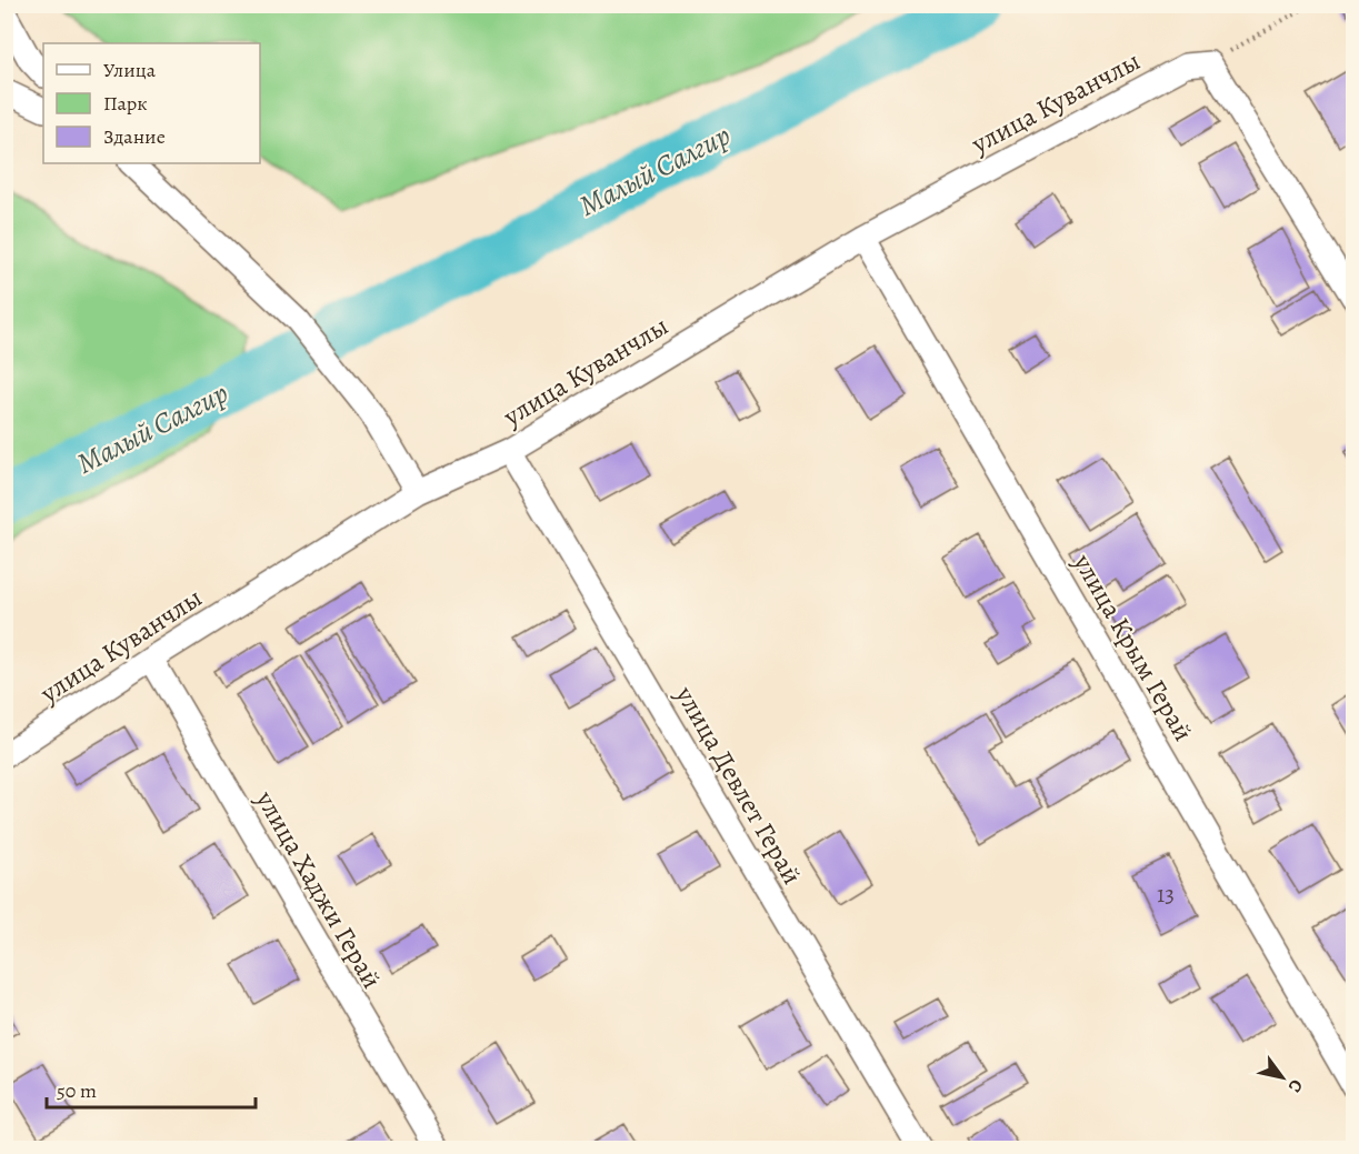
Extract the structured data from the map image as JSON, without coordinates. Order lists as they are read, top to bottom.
{
  "streets": {
    "street": [
      "улица Куванчлы",
      "улица Крым Герай",
      "улица Девлет Герай",
      "улица Хаджи Герай"
    ]
  },
  "crossings": [
    ["улица Куванчлы", "улица Крым Герай"],
    ["улица Куванчлы", "улица Девлет Герай"],
    ["улица Куванчлы", "улица Хаджи Герай"]
  ],
  "water": ["Малый Салгир"],
  "house_numbers": ["13"],
  "legend": ["Улица", "Парк", "Здание"],
  "scale_bar": "50 m",
  "north": "bottom right"
}
